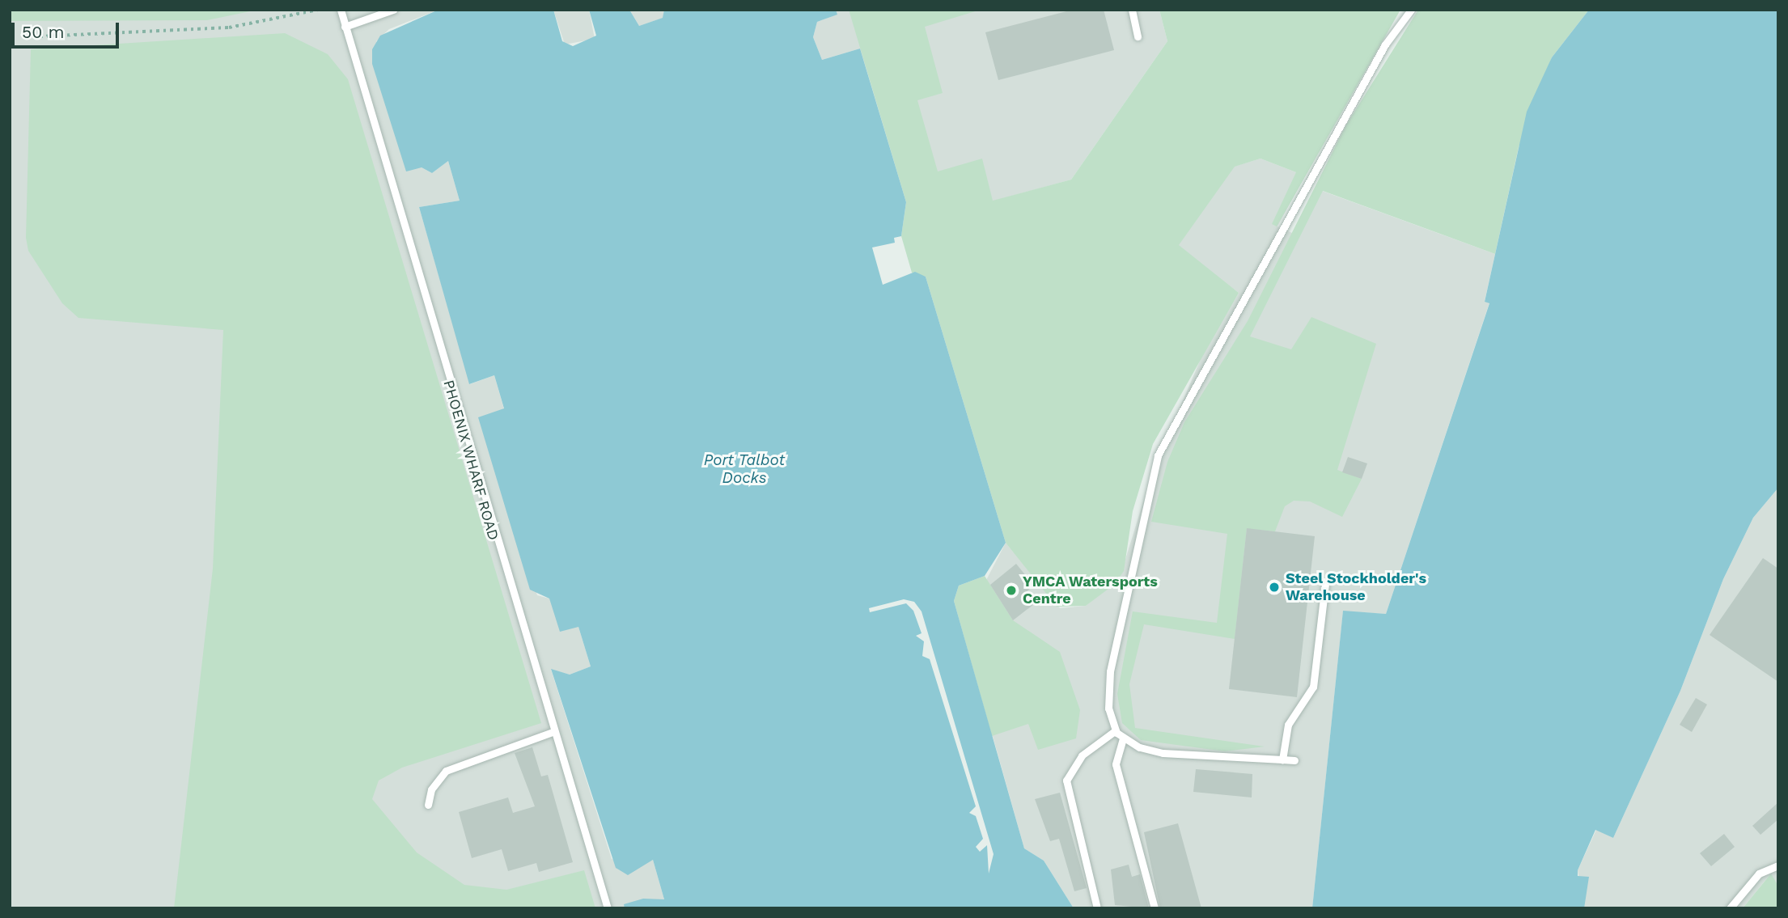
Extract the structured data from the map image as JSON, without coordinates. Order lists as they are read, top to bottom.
{
  "streets": {
    "lane": ["PHOENIX WHARF ROAD"]
  },
  "water": ["Port Talbot Docks"],
  "places": ["Steel Stockholder's Warehouse", "YMCA Watersports Centre"],
  "scale_bar": "50 m"
}
